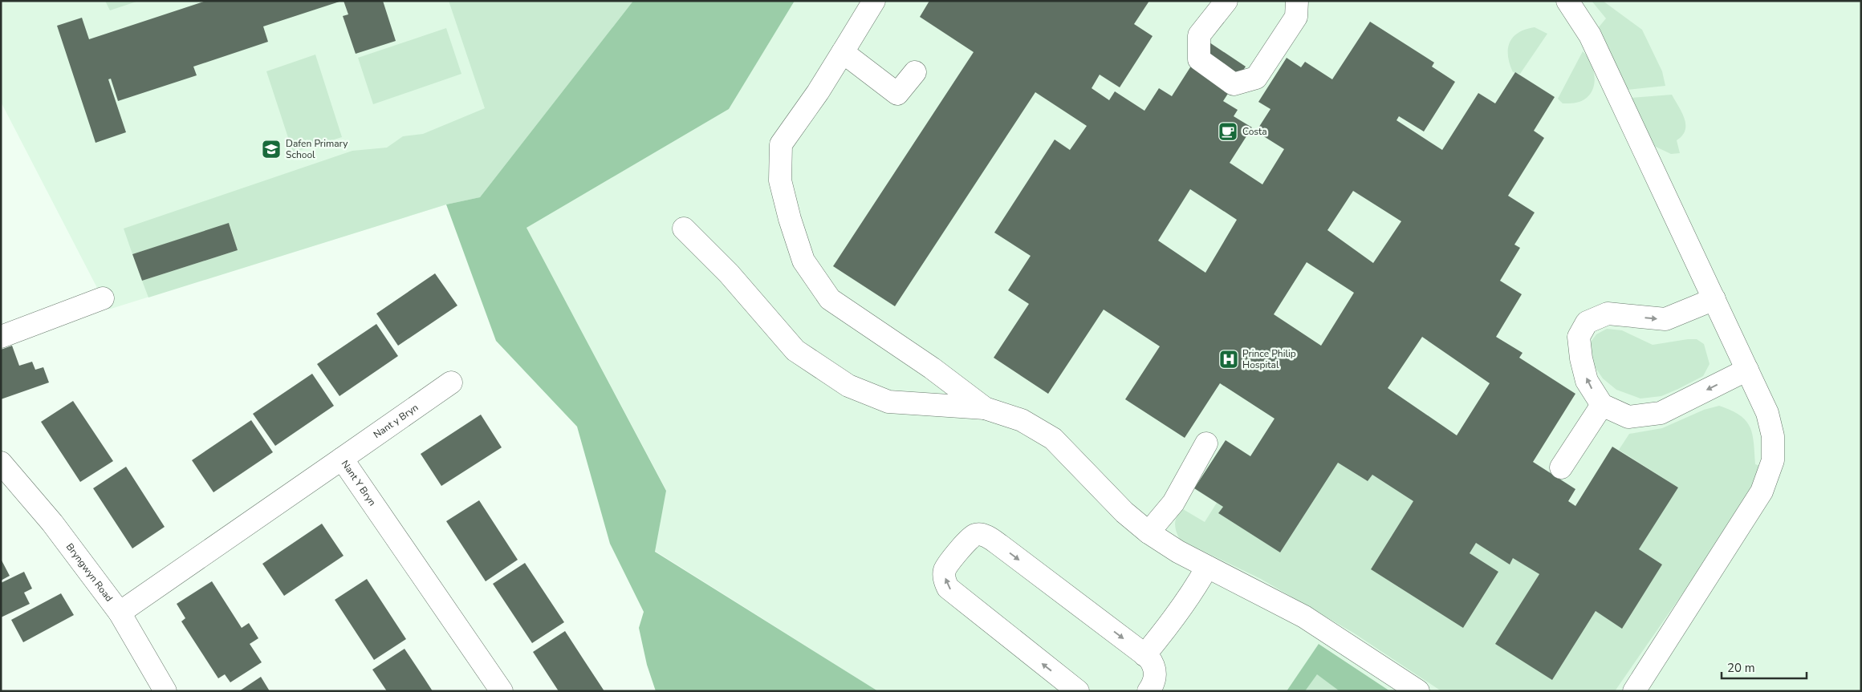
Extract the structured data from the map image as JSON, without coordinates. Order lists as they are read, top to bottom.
{
  "streets": {
    "street": ["Nant y Bryn", "Nant Y Bryn", "Bryngwyn Road"]
  },
  "crossings": [
    ["Nant y Bryn", "Nant Y Bryn"],
    ["Nant Y Bryn", "Bryngwyn Road"]
  ],
  "places": {
    "cafe": ["Costa"],
    "school or university": ["Dafen Primary School"],
    "hospital": ["Prince Philip Hospital"]
  },
  "scale_bar": "20 m"
}
